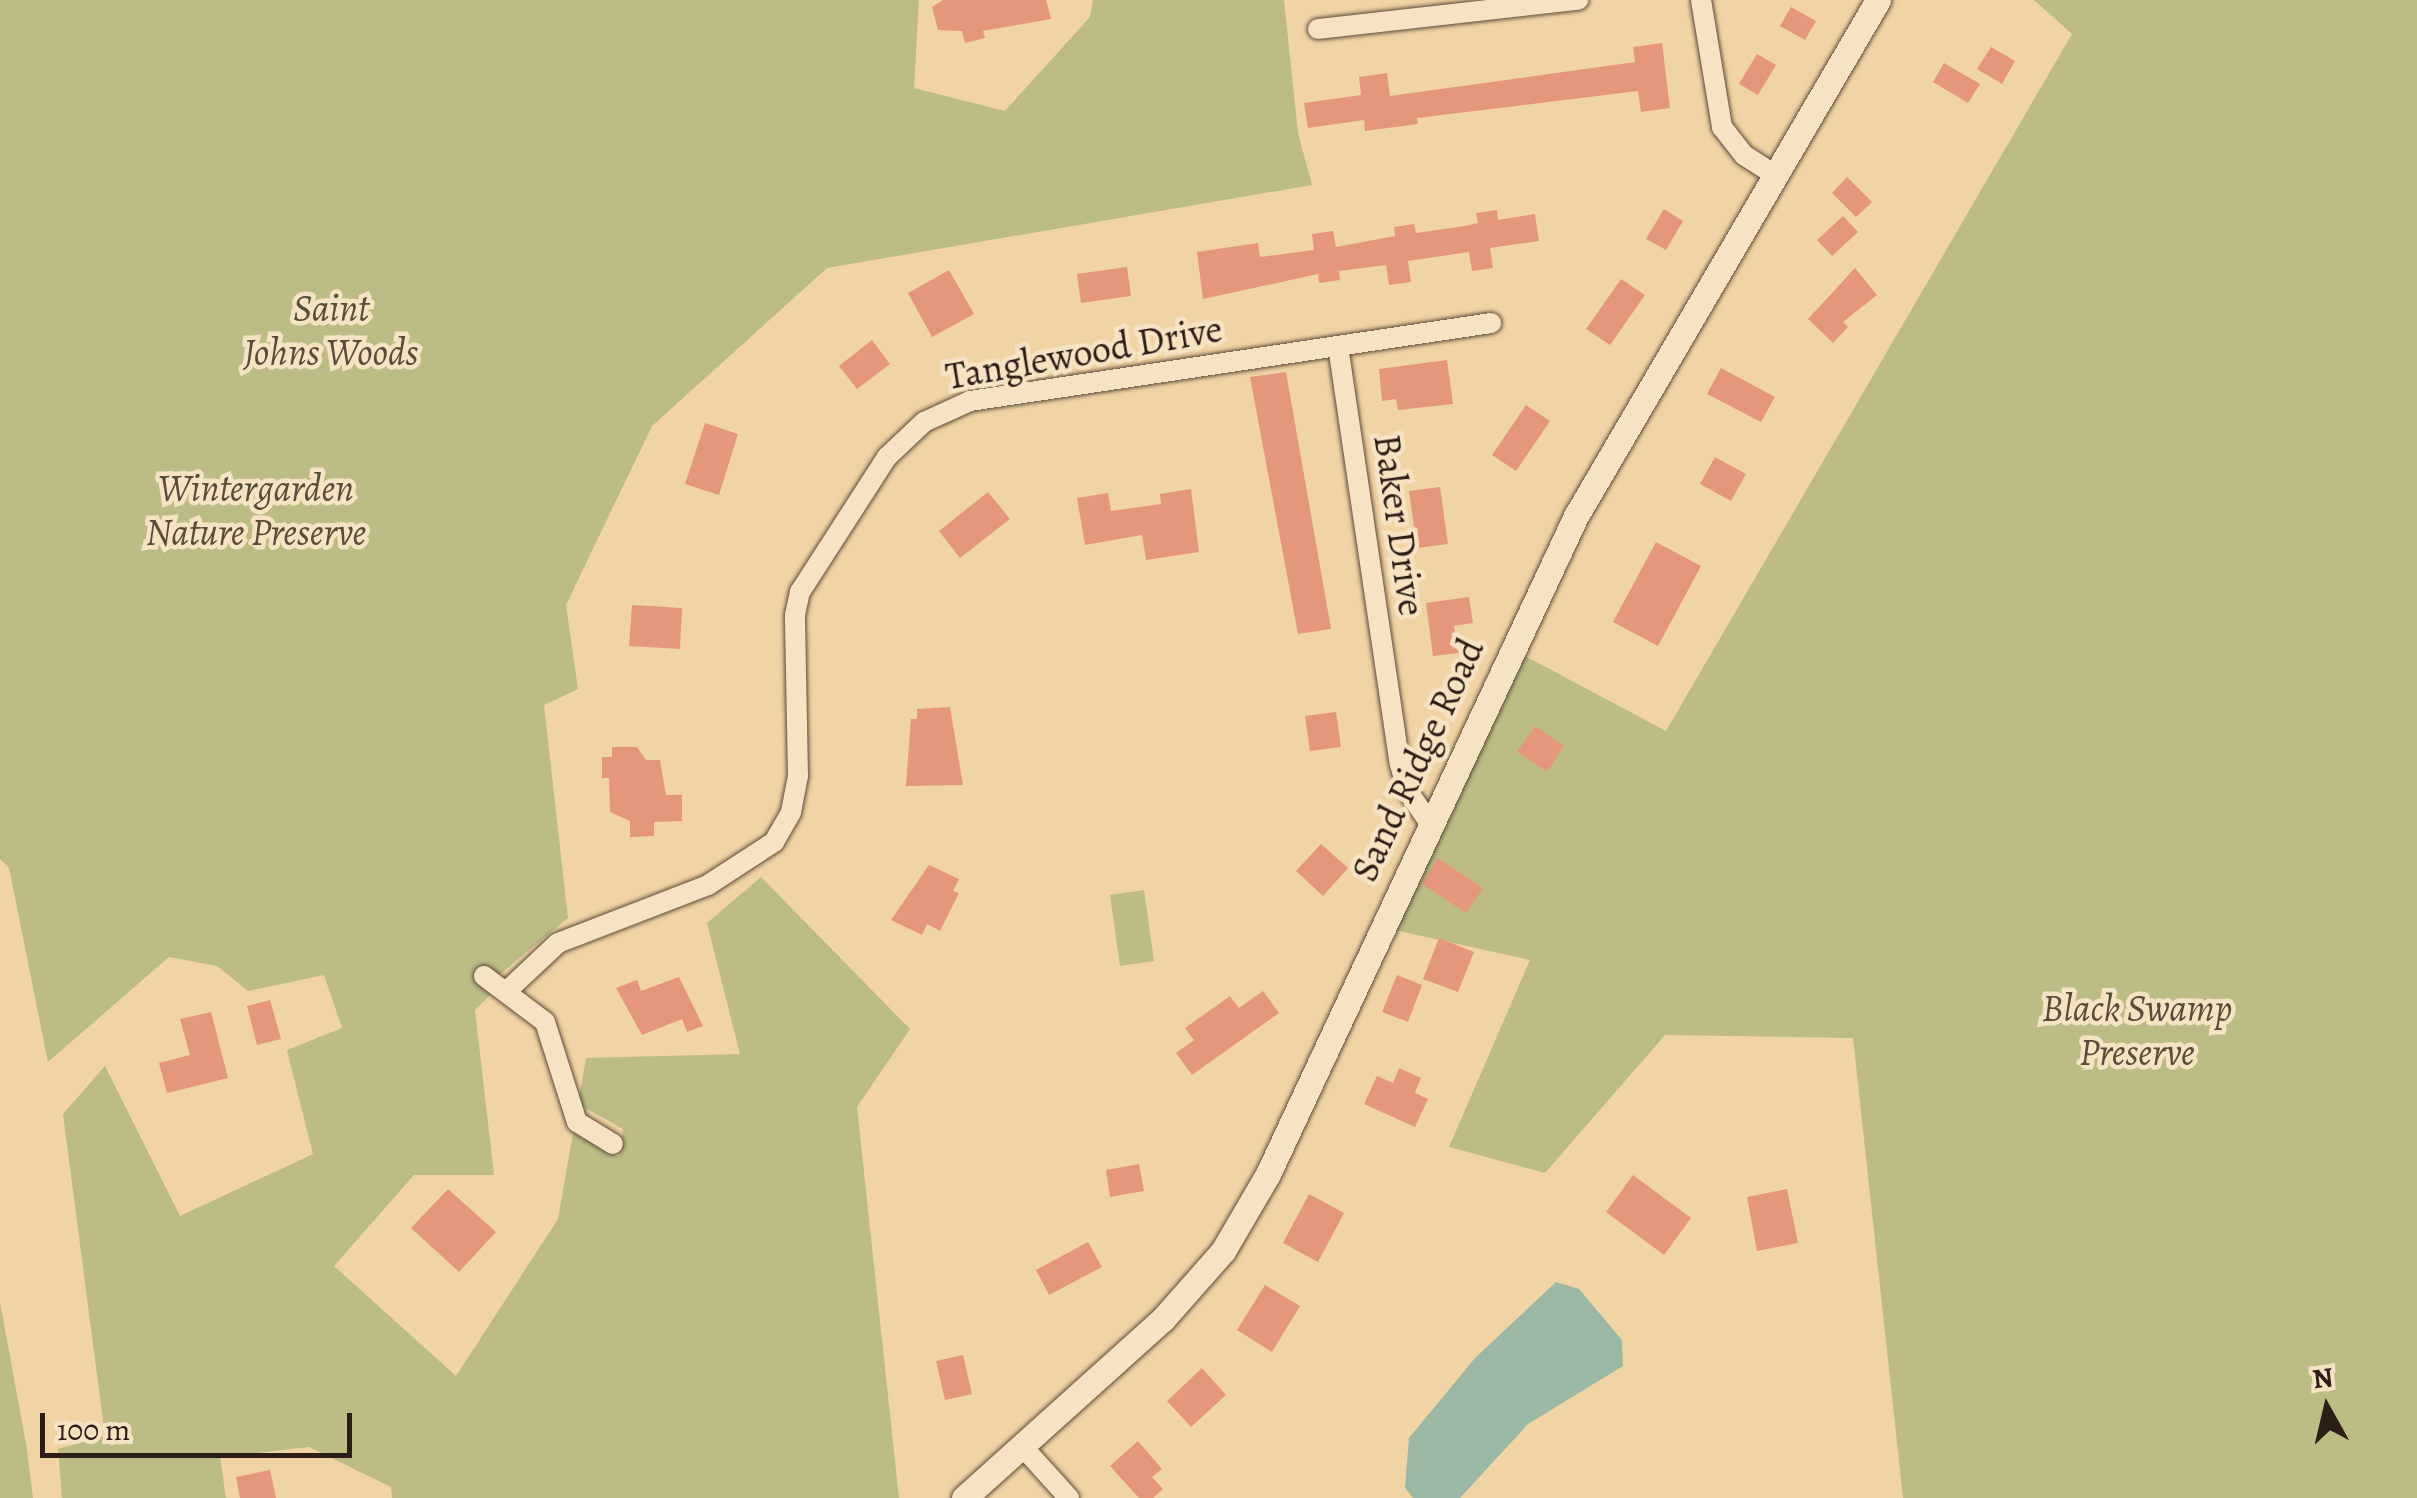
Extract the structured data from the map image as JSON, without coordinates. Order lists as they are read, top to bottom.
{
  "streets": {
    "street": ["Tanglewood Drive", "Baker Drive", "Sand Ridge Road"]
  },
  "crossings": [
    ["Tanglewood Drive", "Baker Drive"],
    ["Baker Drive", "Sand Ridge Road"]
  ],
  "parks": ["Saint Johns Woods", "Wintergarden Nature Preserve", "Black Swamp Preserve"],
  "scale_bar": "100 m",
  "north": "top"
}
